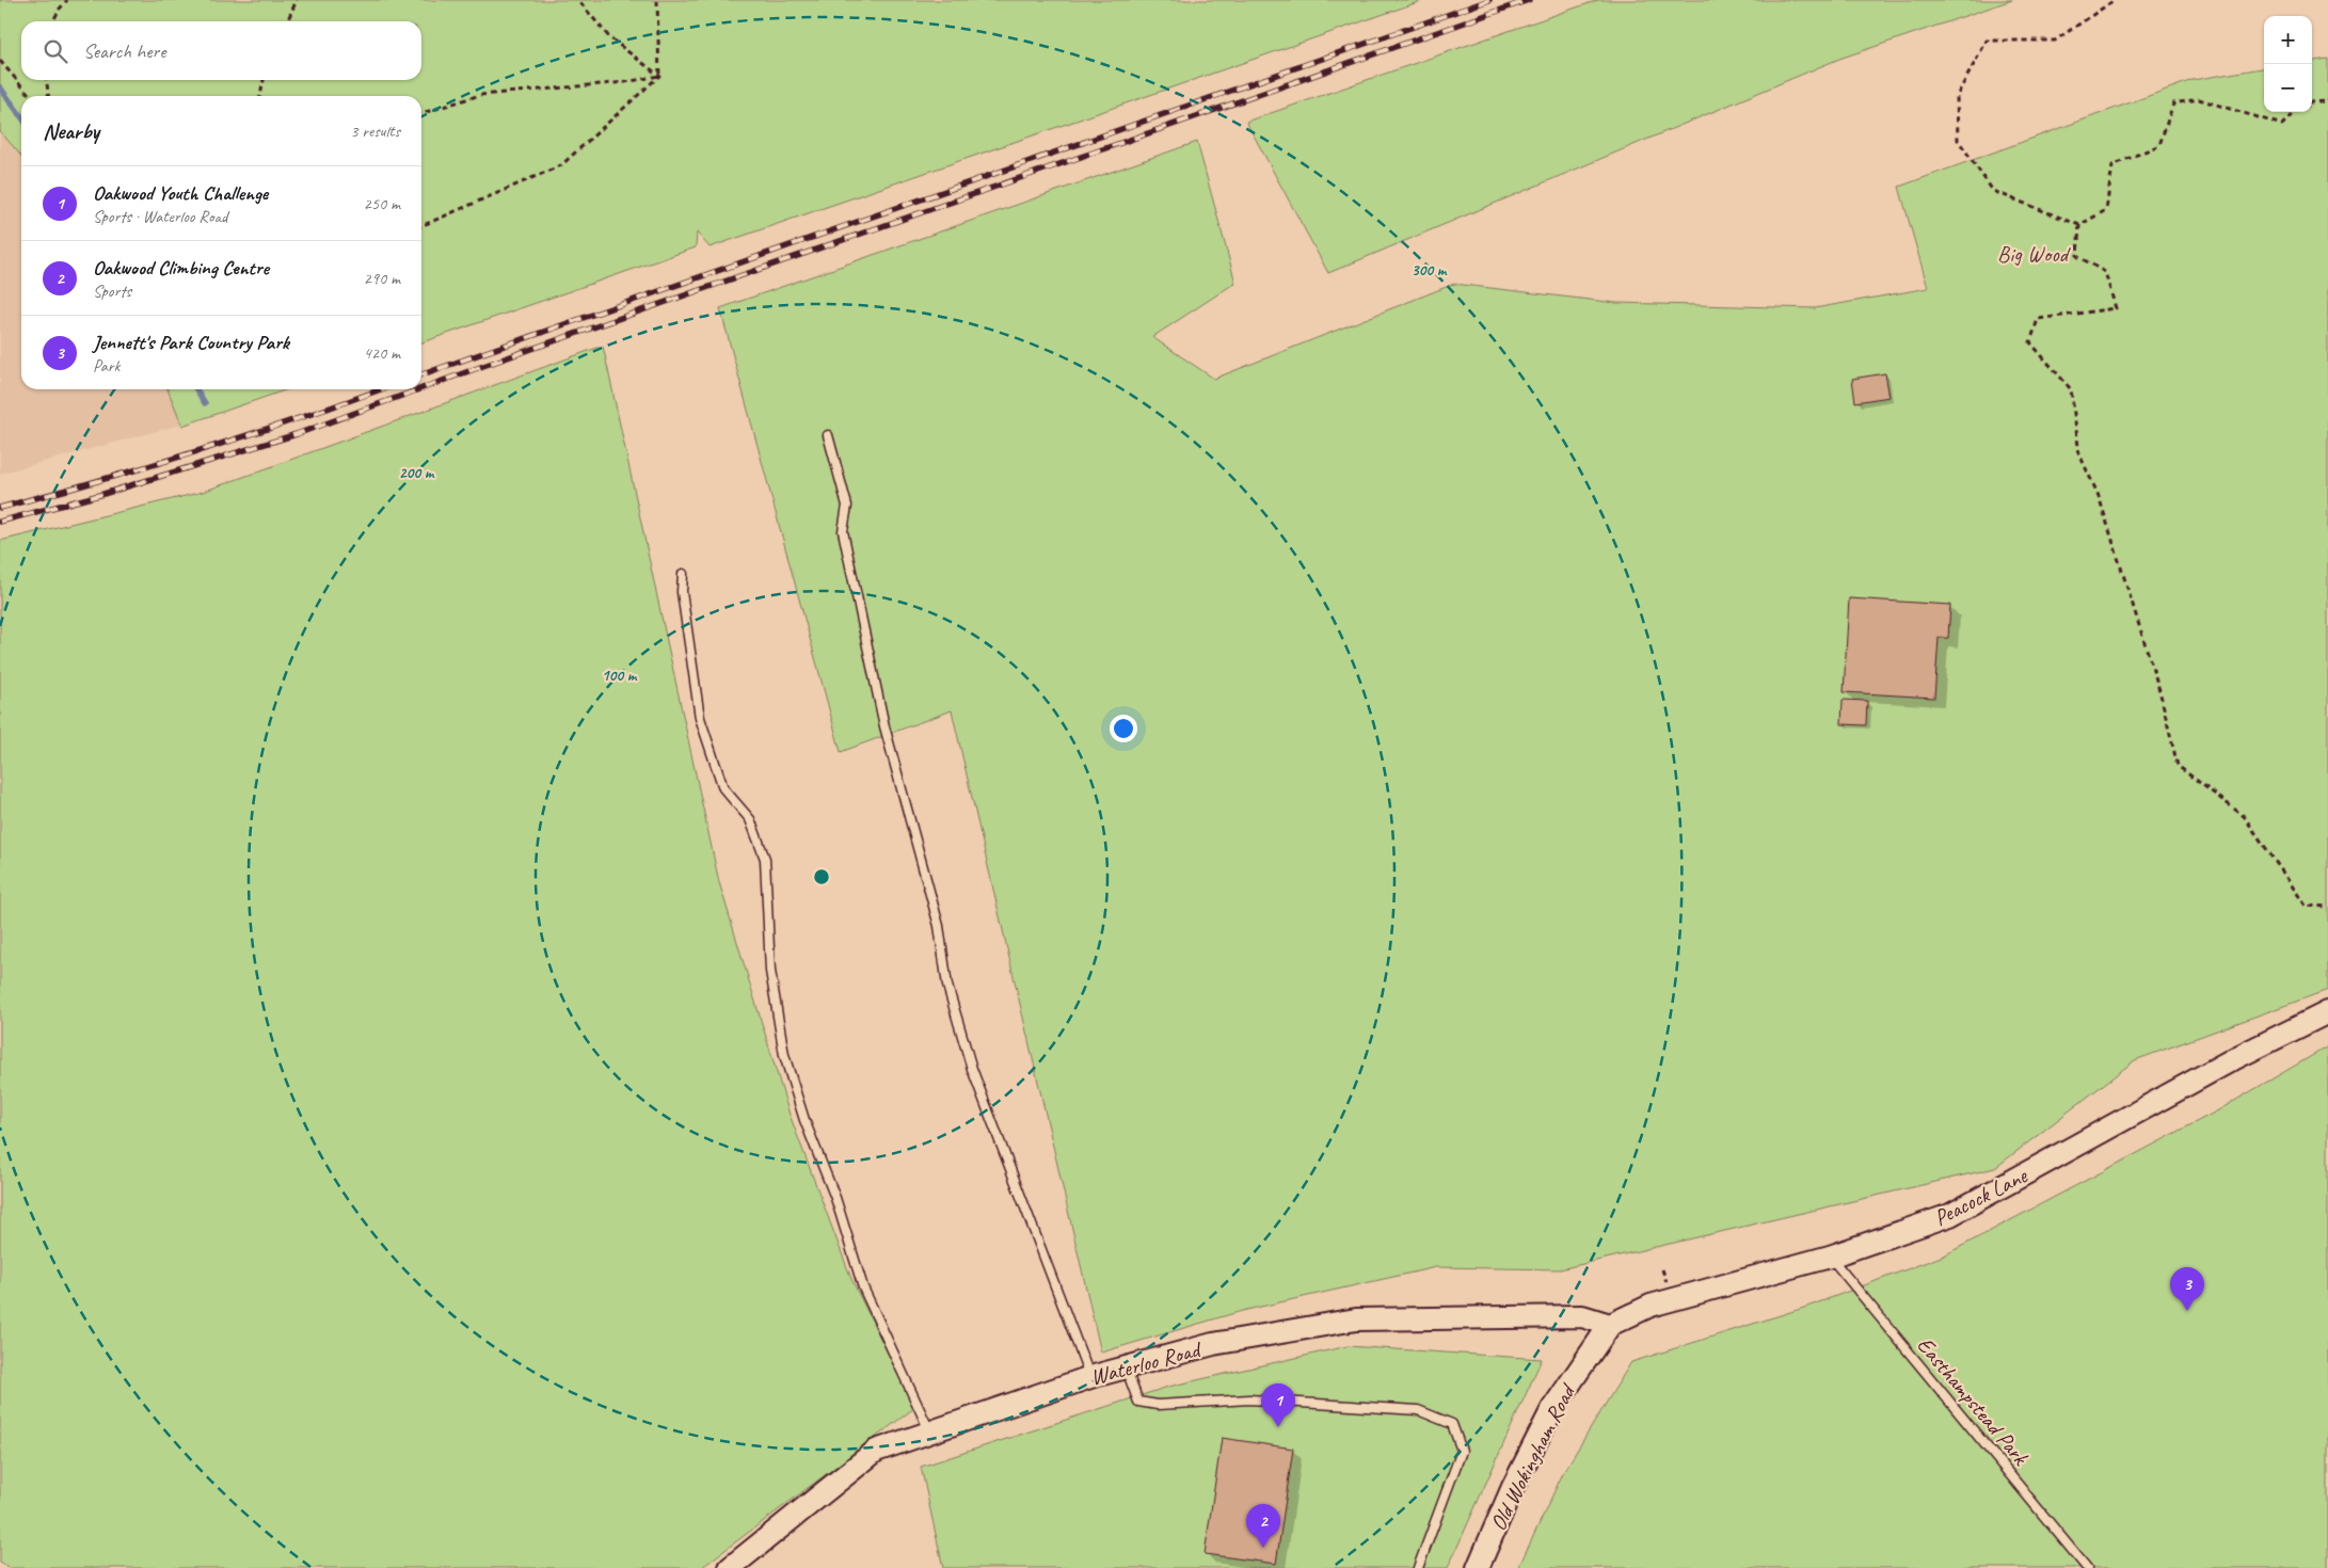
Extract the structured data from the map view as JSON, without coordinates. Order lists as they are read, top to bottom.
{
  "streets": {
    "street": ["Peacock Lane", "Waterloo Road", "Old Wokingham Road"],
    "lane": ["Easthampstead Park"]
  },
  "crossings": [
    ["Peacock Lane", "Waterloo Road"],
    ["Peacock Lane", "Easthampstead Park"],
    ["Peacock Lane", "Old Wokingham Road"],
    ["Waterloo Road", "Old Wokingham Road"]
  ],
  "parks": ["Big Wood"],
  "page": {
    "map_buttons": ["+", "−"],
    "search": "Search here",
    "heading": ["Nearby", "3 results"],
    "list": [
      {
        "mark": "1",
        "name": "Oakwood Youth Challenge",
        "note": "Sports · Waterloo Road",
        "value": "250 m"
      },
      {
        "mark": "2",
        "name": "Oakwood Climbing Centre",
        "note": "Sports",
        "value": "290 m"
      },
      {
        "mark": "3",
        "name": "Jennett's Park Country Park",
        "note": "Park",
        "value": "420 m"
      }
    ],
    "pins": ["3", "1", "2"]
  },
  "rings": ["300 m", "200 m", "100 m"]
}
